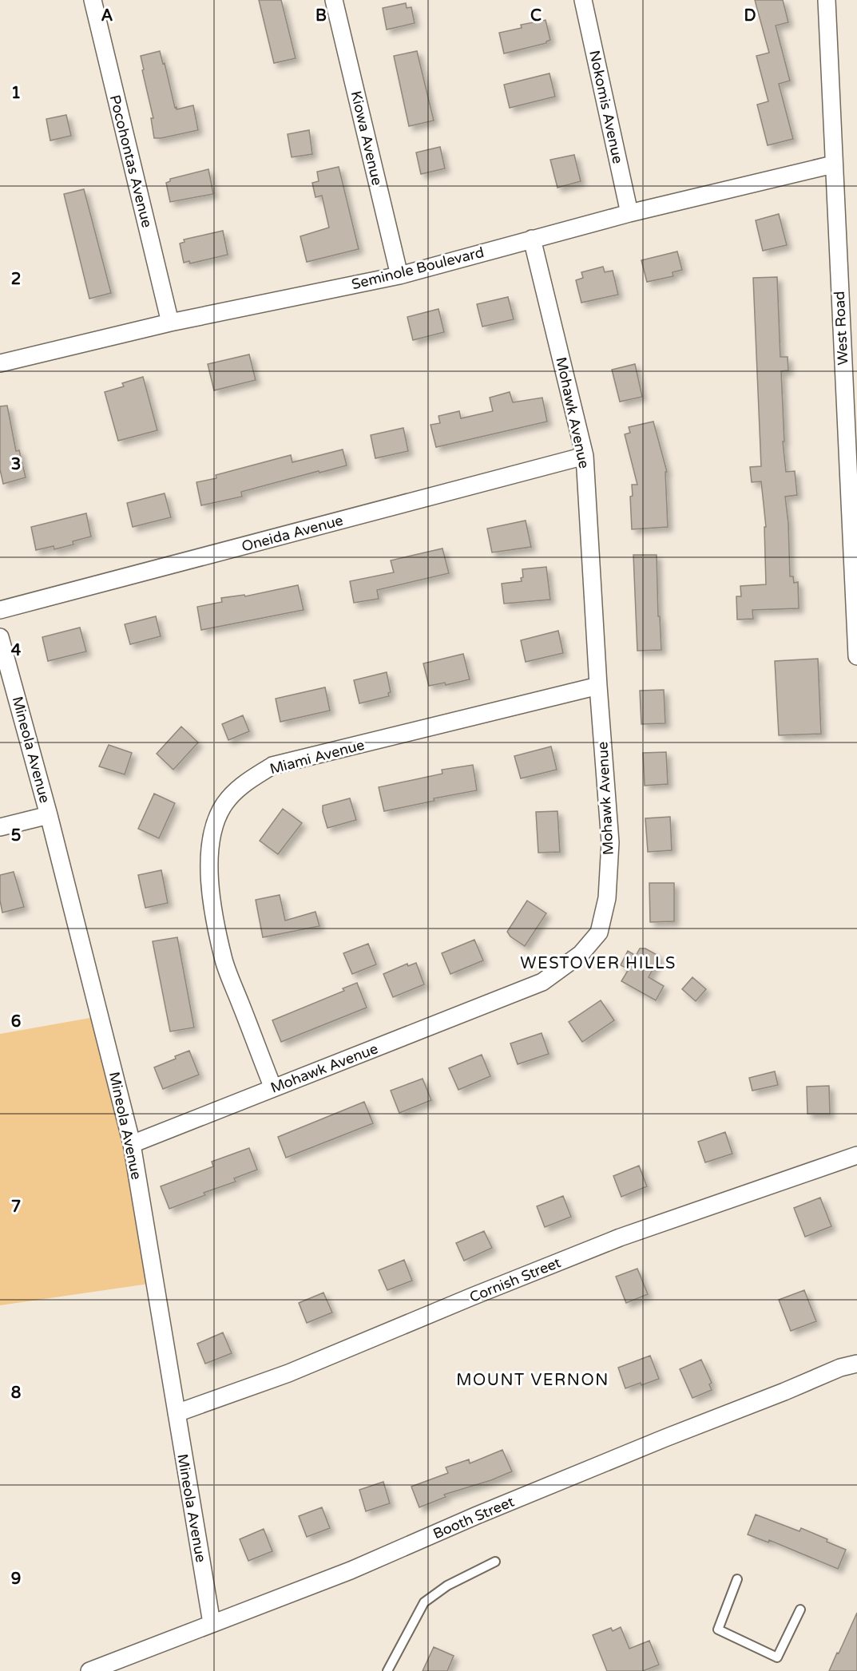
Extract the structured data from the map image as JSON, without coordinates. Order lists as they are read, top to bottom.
{
  "streets": {
    "street": [
      "Nokomis Avenue",
      "Kiowa Avenue",
      "Pocohontas Avenue",
      "Seminole Boulevard",
      "West Road",
      "Mohawk Avenue",
      "Oneida Avenue",
      "Mineola Avenue",
      "Miami Avenue",
      "Cornish Street",
      "Booth Street"
    ]
  },
  "crossings": [
    ["Nokomis Avenue", "Seminole Boulevard"],
    ["Kiowa Avenue", "Seminole Boulevard"],
    ["Pocohontas Avenue", "Seminole Boulevard"],
    ["Seminole Boulevard", "West Road"],
    ["Seminole Boulevard", "Mohawk Avenue"],
    ["Mohawk Avenue", "Oneida Avenue"],
    ["Mohawk Avenue", "Mineola Avenue"],
    ["Mohawk Avenue", "Miami Avenue"],
    ["Mineola Avenue", "Cornish Street"],
    ["Mineola Avenue", "Booth Street"]
  ],
  "districts": ["WESTOVER HILLS", "MOUNT VERNON"],
  "grid": {
    "columns": [
      "A",
      "B",
      "C",
      "D"
    ],
    "rows": [
      "1",
      "2",
      "3",
      "4",
      "5",
      "6",
      "7",
      "8",
      "9"
    ]
  }
}
